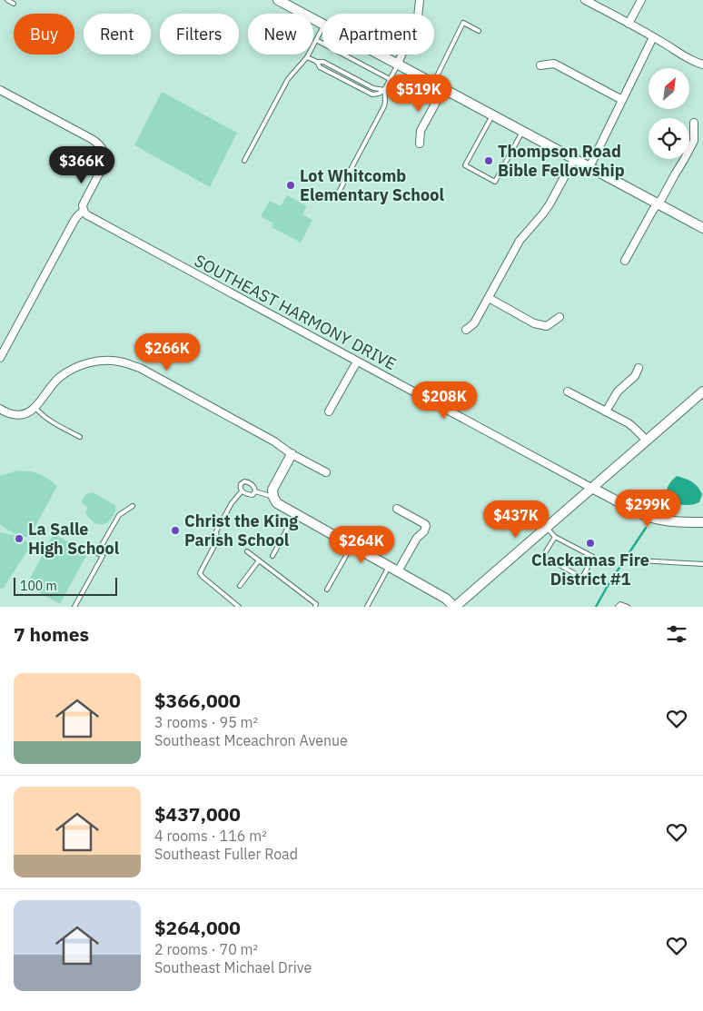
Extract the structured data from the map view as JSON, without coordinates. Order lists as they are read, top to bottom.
{
  "streets": {
    "street": ["SOUTHEAST HARMONY DRIVE"]
  },
  "places": [
    "Thompson Road Bible Fellowship",
    "Lot Whitcomb Elementary School",
    "Christ the King Parish School",
    "La Salle High School",
    "Clackamas Fire District #1"
  ],
  "scale_bar": "100 m",
  "north": "top right",
  "page": {
    "chip": [
      "Buy",
      "Rent",
      "Filters",
      "New",
      "Apartment"
    ],
    "price": [
      "$519K",
      "$366K",
      "$266K",
      "$208K",
      "$299K",
      "$437K",
      "$264K"
    ],
    "scale": "100 m",
    "heading": "7 homes",
    "list": [
      {
        "name": "$366,000",
        "note": "3 rooms · 95 m² · Southeast Mceachron Avenue"
      },
      {
        "name": "$437,000",
        "note": "4 rooms · 116 m² · Southeast Fuller Road"
      },
      {
        "name": "$264,000",
        "note": "2 rooms · 70 m² · Southeast Michael Drive"
      }
    ]
  }
}
